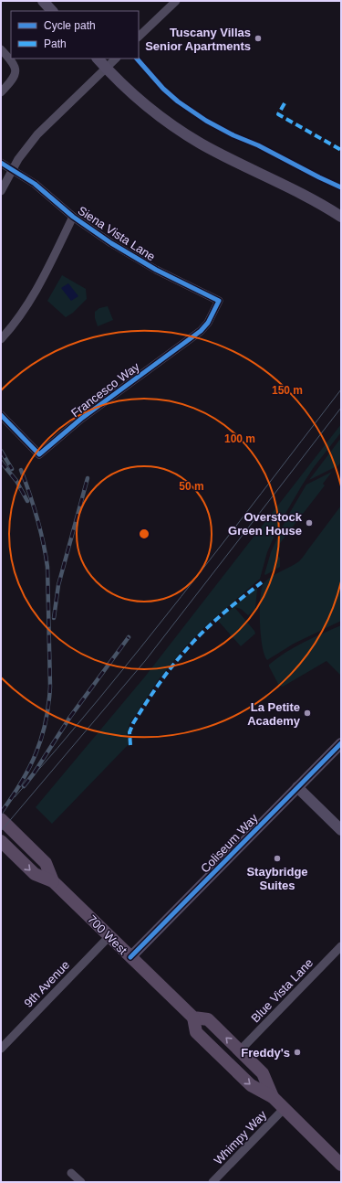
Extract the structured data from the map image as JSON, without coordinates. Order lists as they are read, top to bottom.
{
  "streets": {
    "main road": ["700 West"],
    "street": [
      "Siena Vista Lane",
      "Francesco Way",
      "Coliseum Way",
      "9th Avenue",
      "Blue Vista Lane",
      "Whimpy Way"
    ]
  },
  "crossings": [
    ["Siena Vista Lane", "Francesco Way"],
    ["Coliseum Way", "700 West"],
    ["700 West", "9th Avenue"],
    ["700 West", "Blue Vista Lane"],
    ["700 West", "Whimpy Way"]
  ],
  "places": [
    "Tuscany Villas Senior Apartments",
    "Overstock Green House",
    "La Petite Academy",
    "Staybridge Suites",
    "Freddy's"
  ],
  "legend": ["Cycle path", "Path"],
  "rings": ["150 m", "100 m", "50 m"]
}
